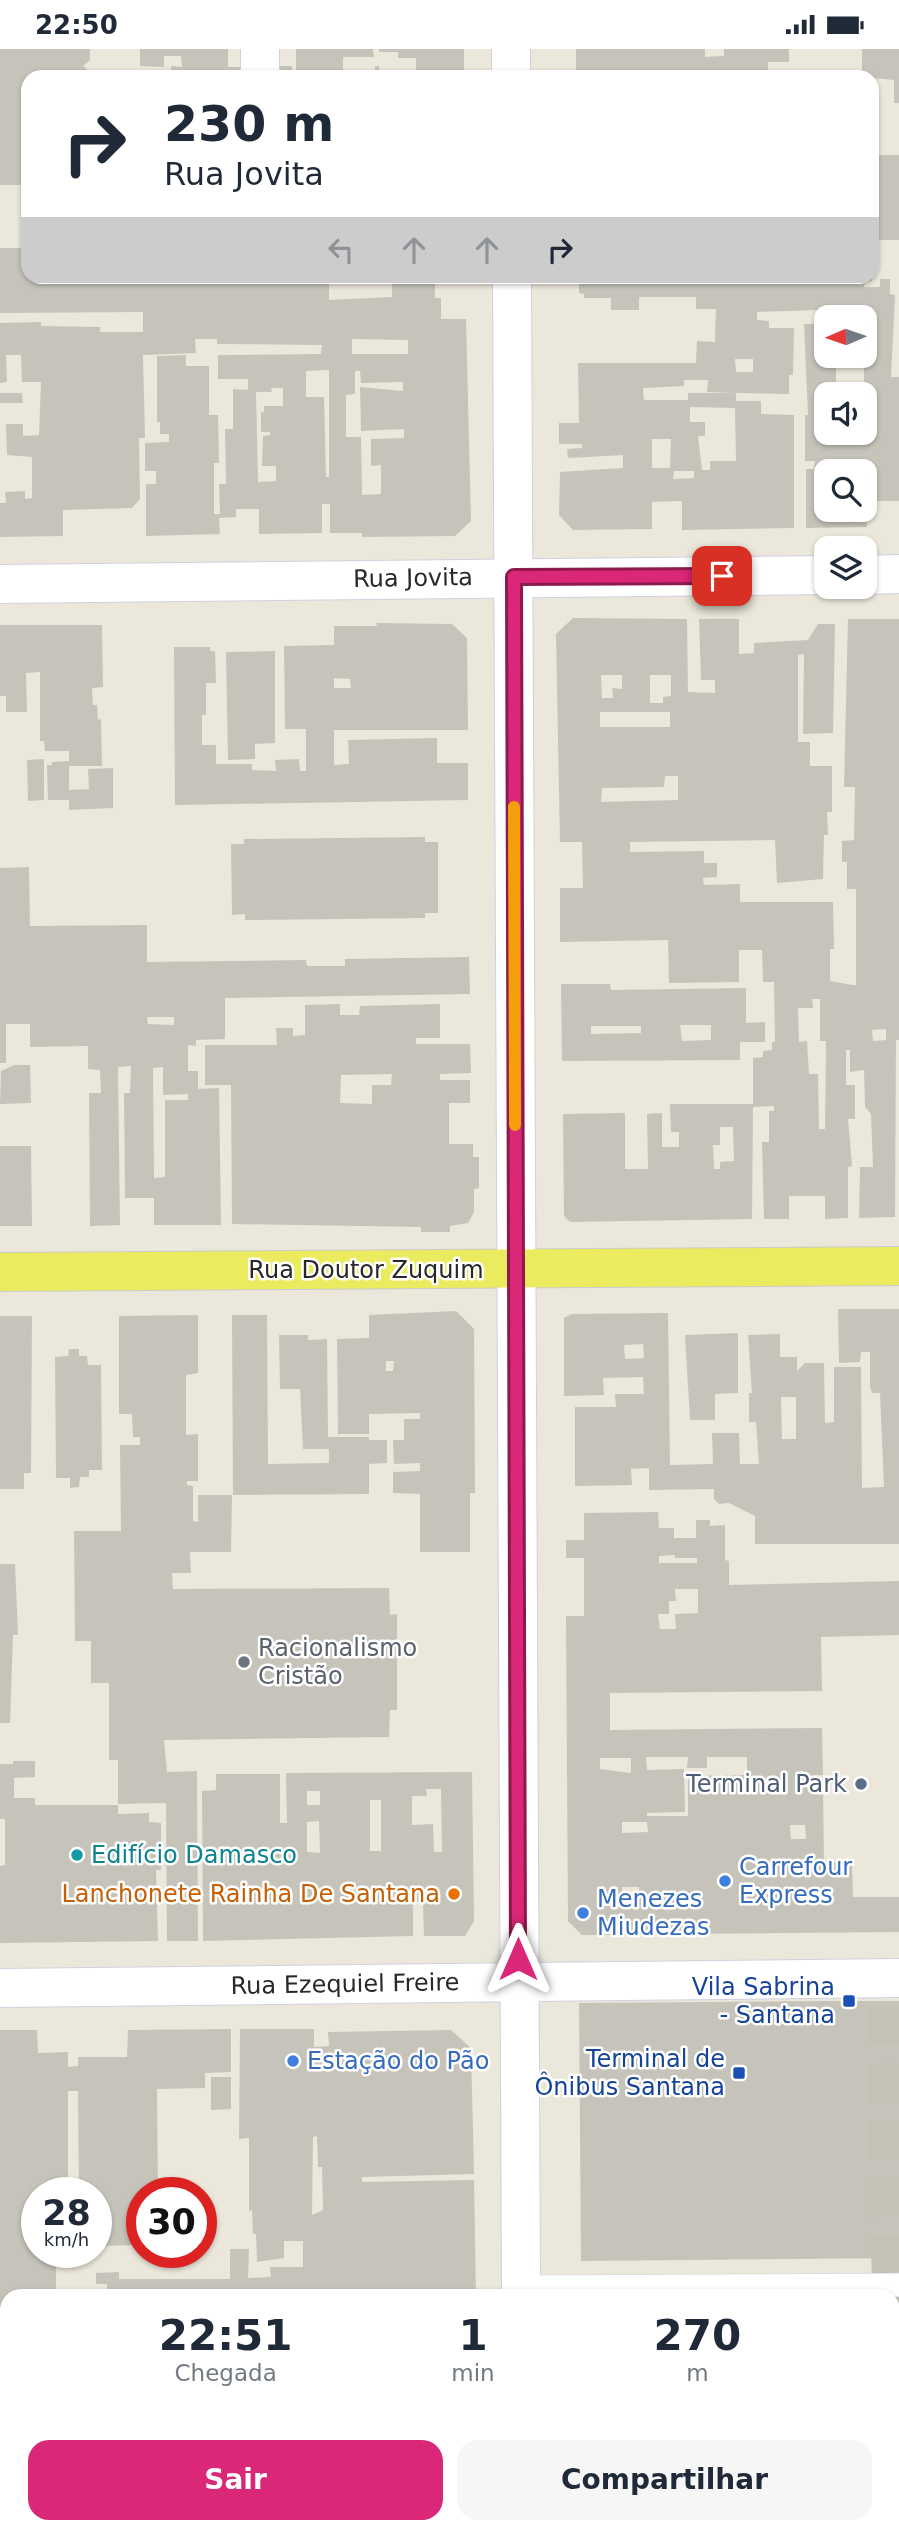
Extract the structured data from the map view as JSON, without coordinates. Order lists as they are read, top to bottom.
{
  "streets": {
    "main road": ["Rua Doutor Zuquim"],
    "street": ["Rua Jovita", "Rua Ezequiel Freire"]
  },
  "places": {
    "other": [
      "Racionalismo Cristão",
      "Terminal Park",
      "Edifício Damasco",
      "Carrefour Express",
      "Lanchonete Rainha De Santana",
      "Menezes Miudezas",
      "Estação do Pão"
    ],
    "transit": ["Vila Sabrina - Santana", "Terminal de Ônibus Santana"]
  },
  "north": "left",
  "page": {
    "status": "22:50",
    "turn": ["230 m", "Rua Jovita"],
    "speed": "28 km/h",
    "limit": "30",
    "eta": [
      "22:51",
      "Chegada",
      "1",
      "min",
      "270",
      "m"
    ],
    "buttons": ["Sair", "Compartilhar"]
  }
}
